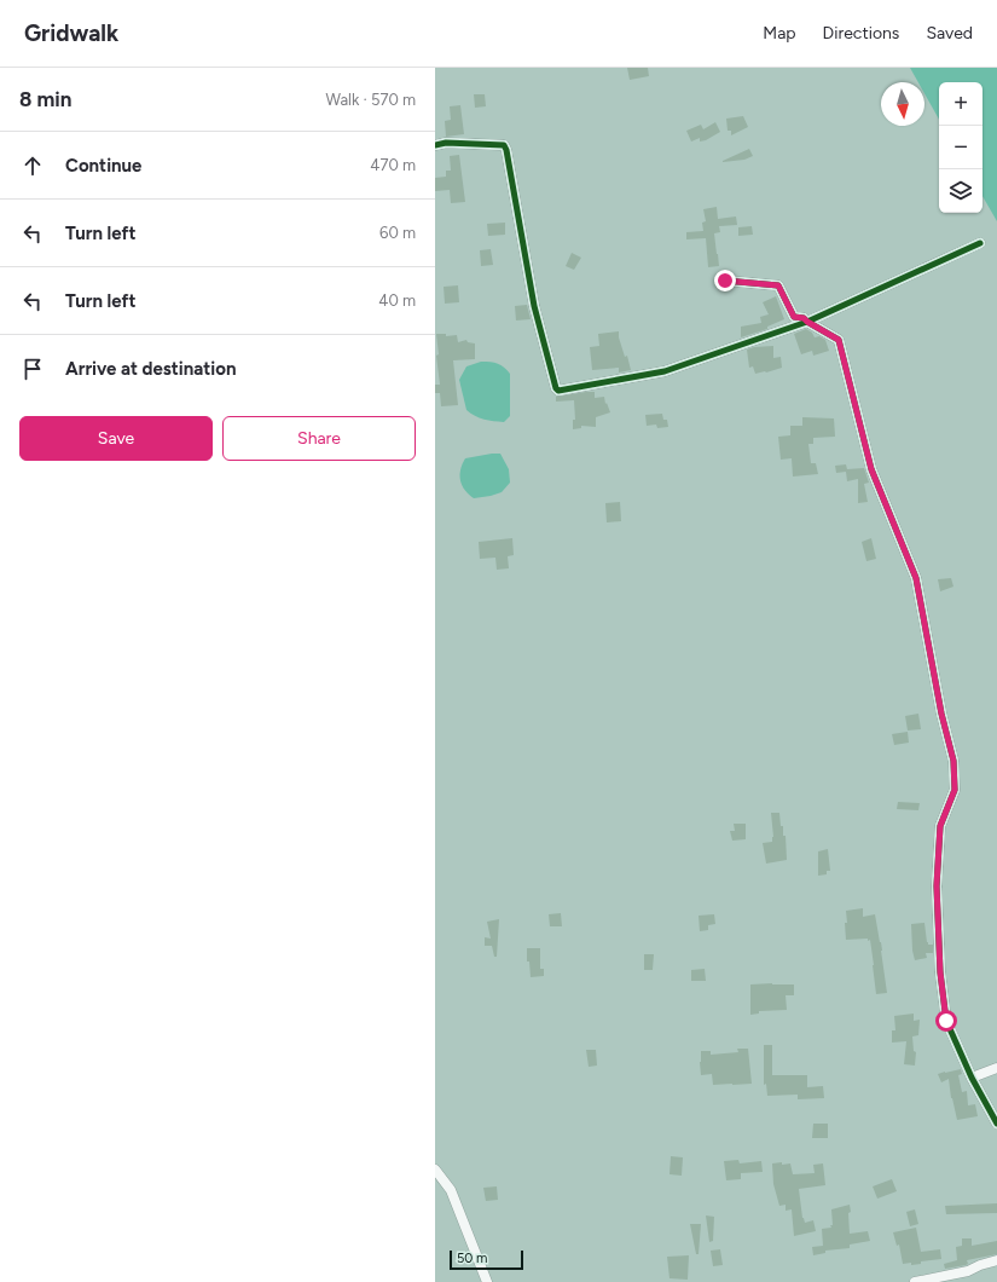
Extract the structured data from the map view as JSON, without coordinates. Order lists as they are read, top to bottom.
{
  "scale_bar": "50 m",
  "north": "bottom",
  "page": {
    "header": "Gridwalk",
    "nav": ["Map", "Directions", "Saved"],
    "heading": ["8 min", "Walk · 570 m"],
    "map_buttons": ["+", "−"],
    "list": [
      ["Continue", "470 m"],
      ["Turn left", "60 m"],
      ["Turn left", "40 m"],
      "Arrive at destination"
    ],
    "buttons": ["Save", "Share"],
    "scale": "50 m"
  }
}
